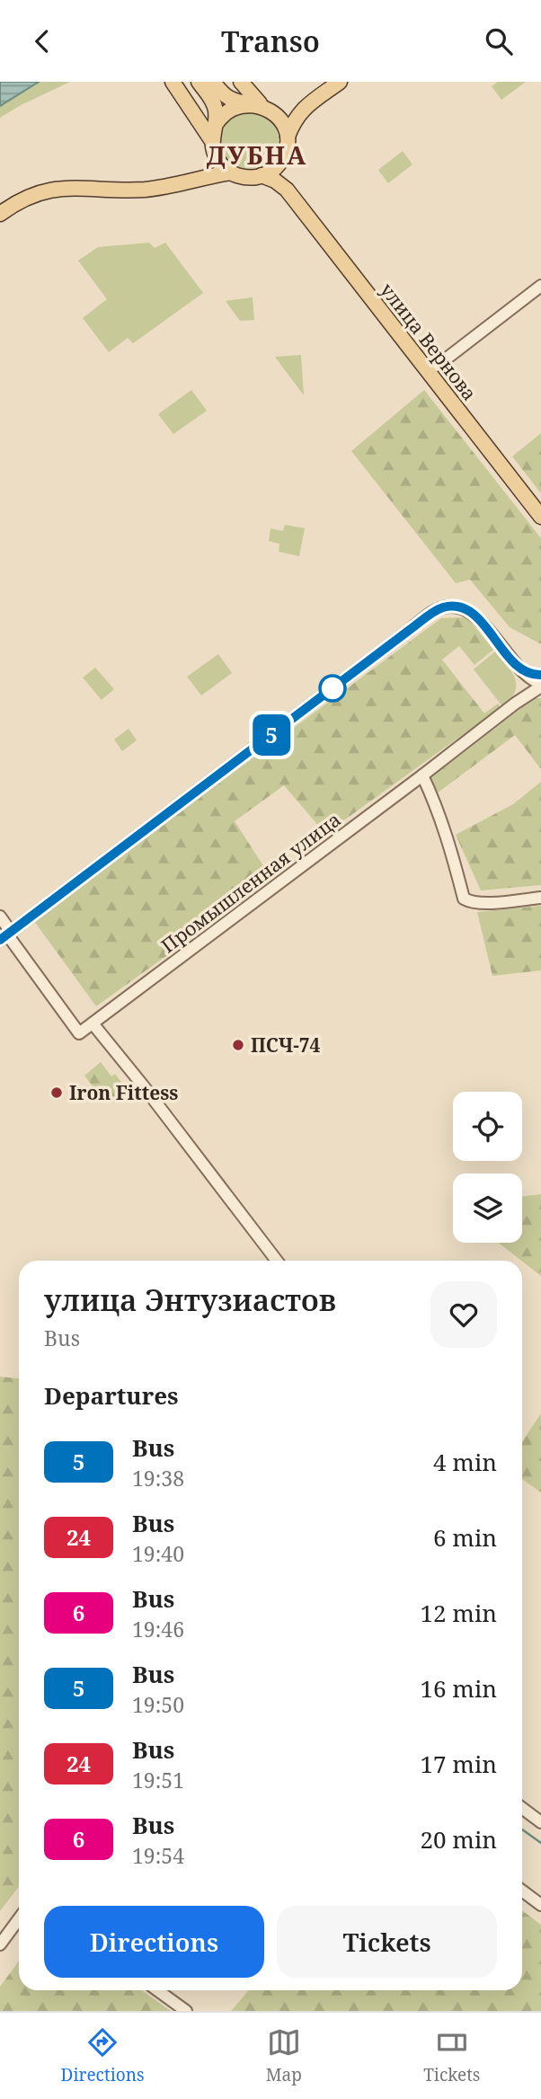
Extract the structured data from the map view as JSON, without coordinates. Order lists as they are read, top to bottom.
{
  "streets": {
    "main road": ["улица Вернова"],
    "street": ["Промышленная улица"]
  },
  "districts": ["ДУБНА"],
  "places": ["ПСЧ-74", "Iron Fittess"],
  "lines": ["bus line 5"],
  "page": {
    "header": "Transo",
    "on_map": "5",
    "heading": [
      ["улица Энтузиастов", "Bus"],
      "Departures"
    ],
    "list": [
      {
        "mark": "5",
        "name": "Bus",
        "note": "19:38",
        "value": "4 min"
      },
      {
        "mark": "24",
        "name": "Bus",
        "note": "19:40",
        "value": "6 min"
      },
      {
        "mark": "6",
        "name": "Bus",
        "note": "19:46",
        "value": "12 min"
      },
      {
        "mark": "5",
        "name": "Bus",
        "note": "19:50",
        "value": "16 min"
      },
      {
        "mark": "24",
        "name": "Bus",
        "note": "19:51",
        "value": "17 min"
      },
      {
        "mark": "6",
        "name": "Bus",
        "note": "19:54",
        "value": "20 min"
      }
    ],
    "buttons": ["Directions", "Tickets"],
    "tabs": ["Directions", "Map", "Tickets"]
  }
}
